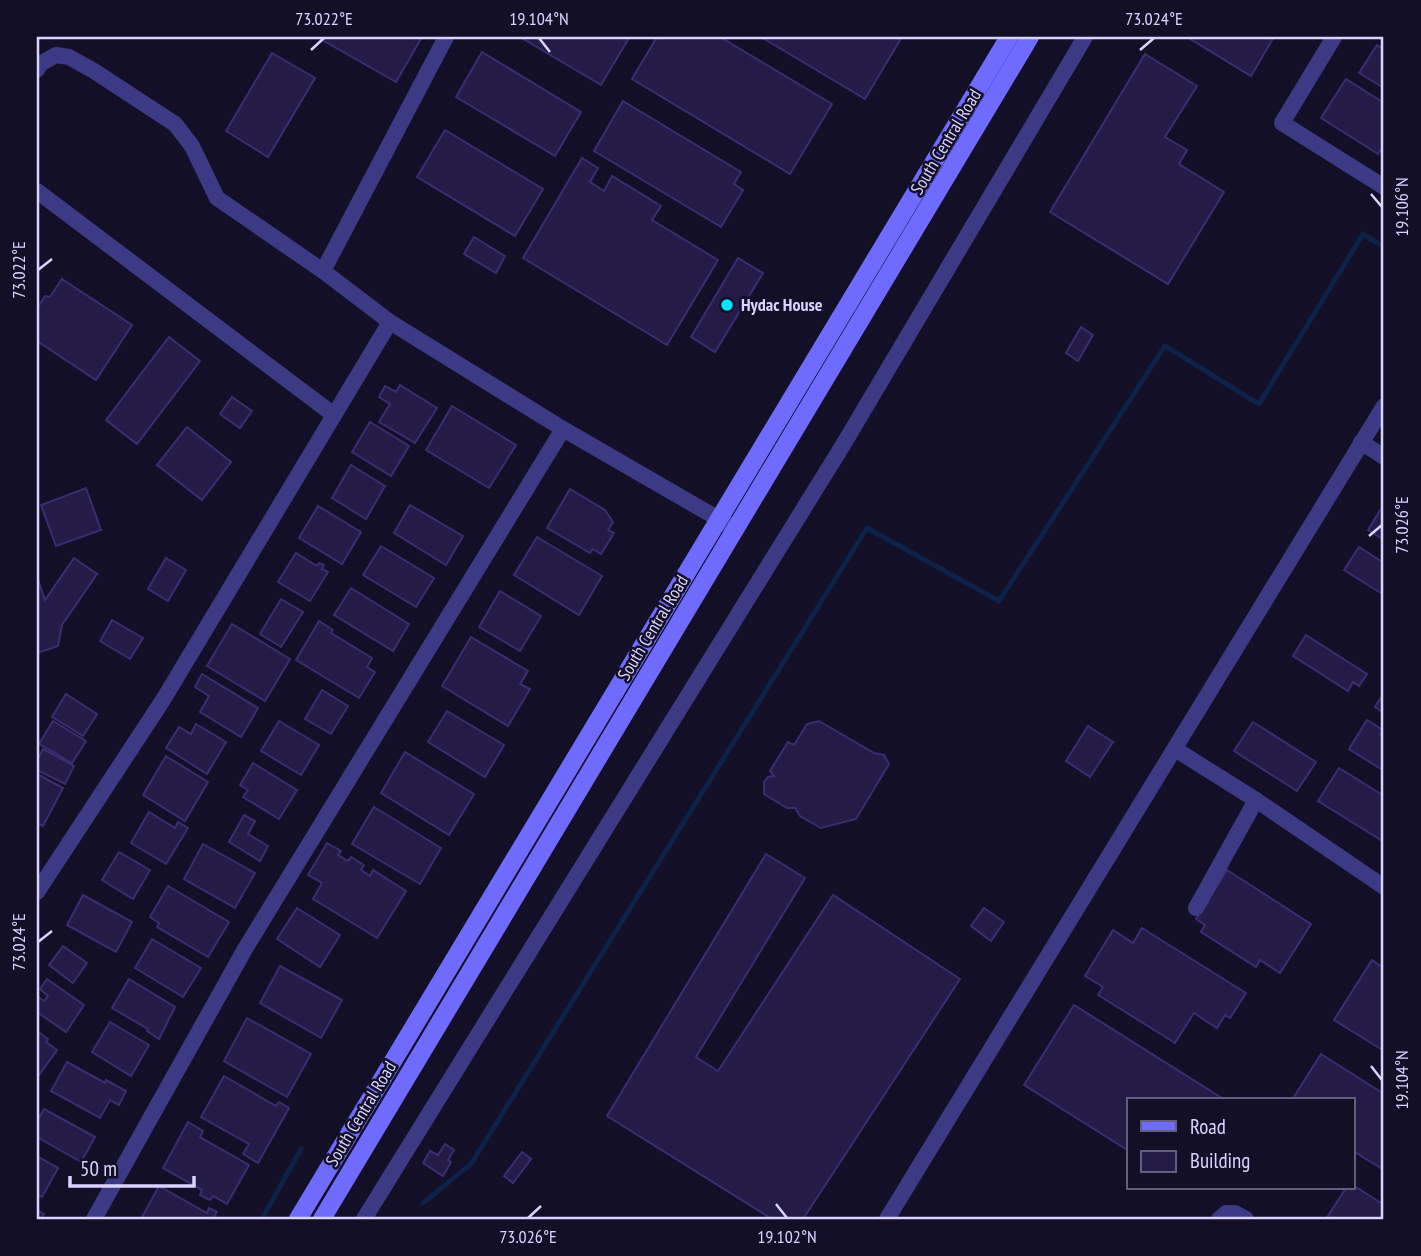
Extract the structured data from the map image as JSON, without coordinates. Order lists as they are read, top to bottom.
{
  "streets": {
    "main road": ["South Central Road"]
  },
  "places": ["Hydac House"],
  "legend": ["Road", "Building"],
  "scale_bar": "50 m",
  "coordinates": [
    "73.022°E",
    "19.104°N",
    "73.024°E",
    "19.106°N",
    "73.026°E",
    "19.102°N"
  ]
}
